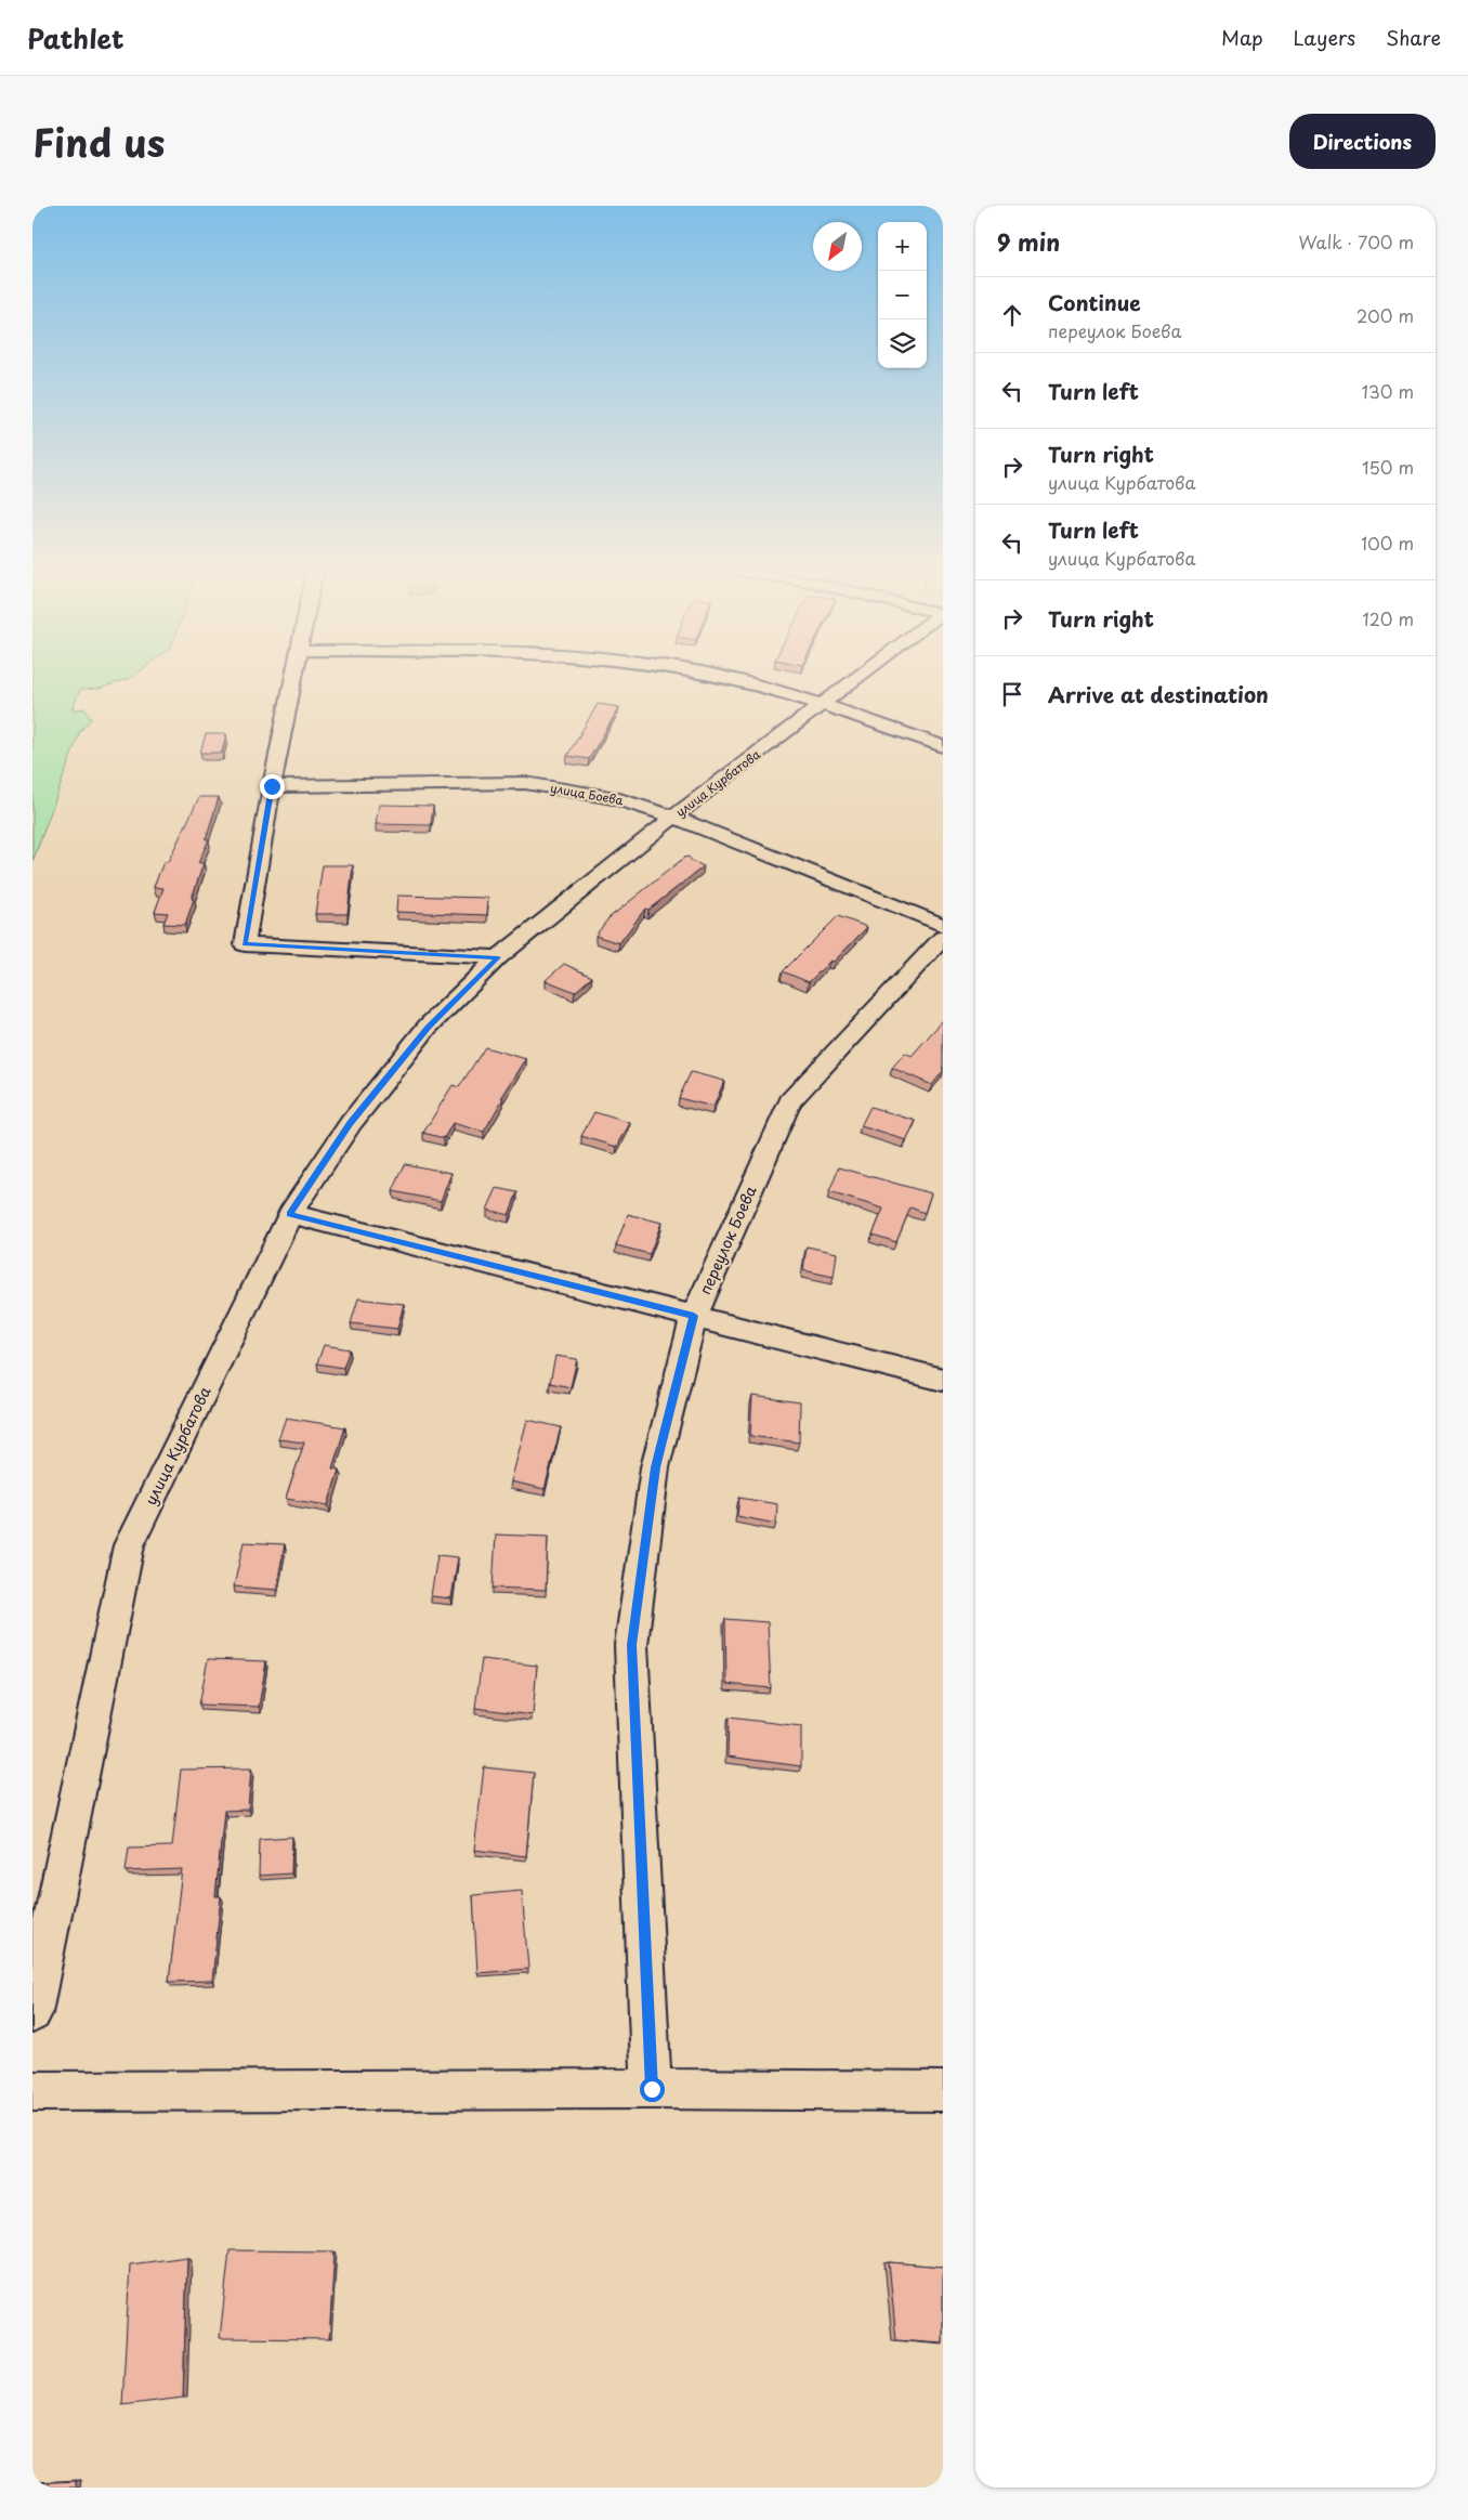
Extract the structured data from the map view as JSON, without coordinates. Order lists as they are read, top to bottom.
{
  "streets": {
    "street": ["улица Курбатова", "улица Боева", "переулок Боева"]
  },
  "crossings": [
    ["улица Курбатова", "улица Боева"]
  ],
  "north": "bottom left",
  "page": {
    "header": "Pathlet",
    "nav": ["Map", "Layers", "Share"],
    "title": "Find us",
    "buttons": "Directions",
    "heading": ["9 min", "Walk · 700 m"],
    "map_buttons": ["+", "−"],
    "list": [
      ["Continue", "переулок Боева", "200 m"],
      ["Turn left", "130 m"],
      ["Turn right", "улица Курбатова", "150 m"],
      ["Turn left", "улица Курбатова", "100 m"],
      ["Turn right", "120 m"],
      "Arrive at destination"
    ]
  }
}
